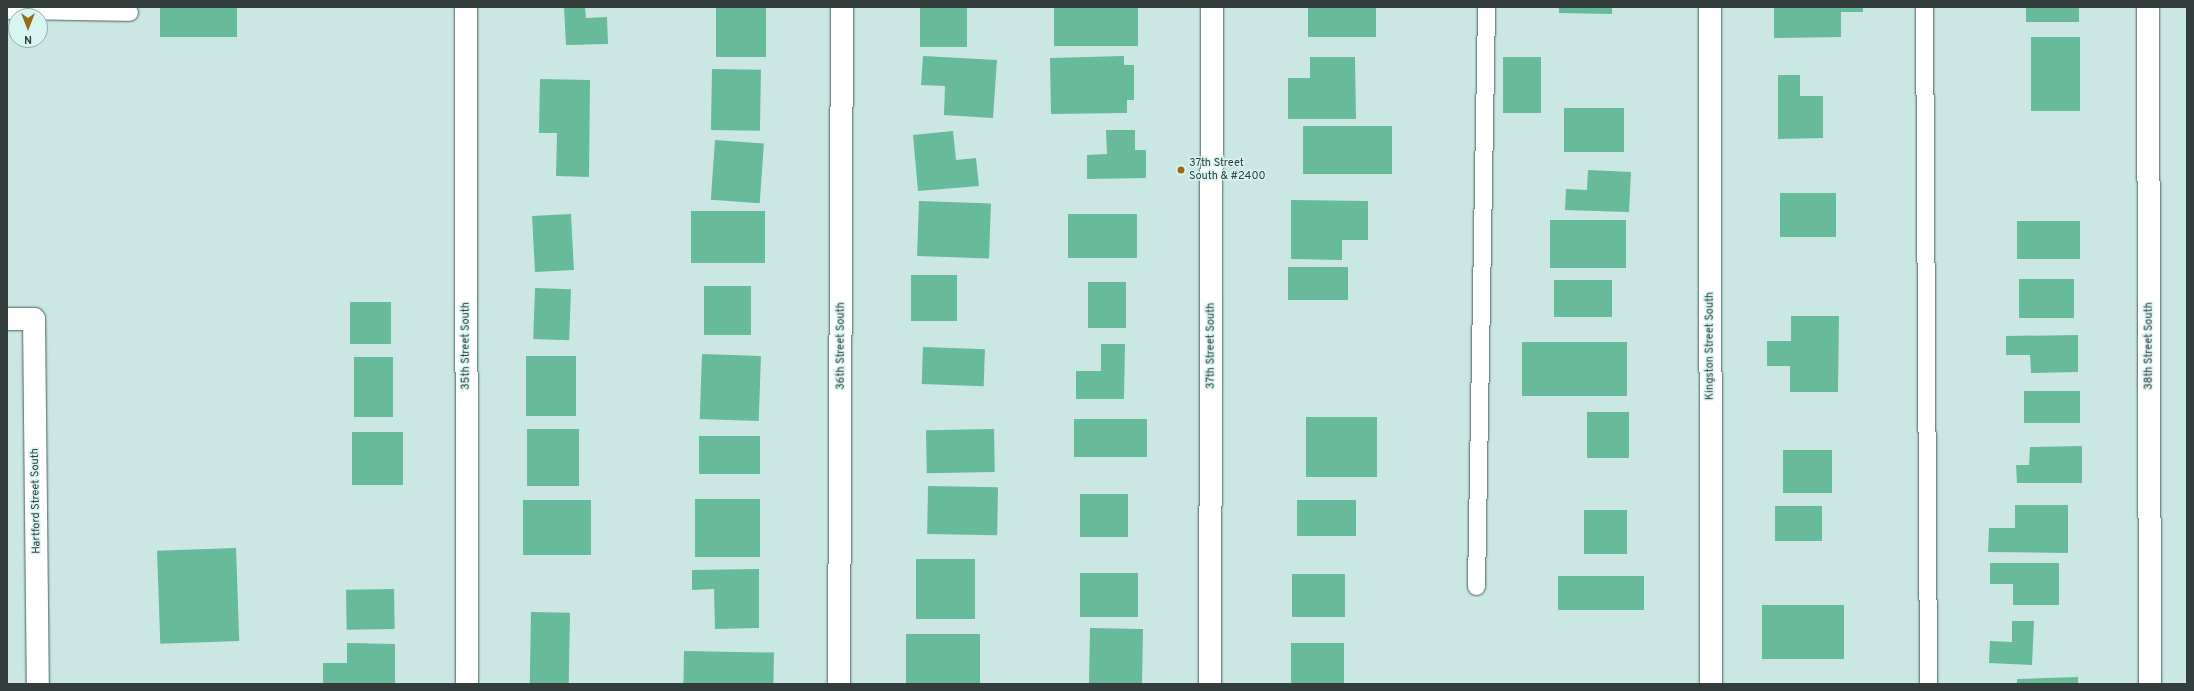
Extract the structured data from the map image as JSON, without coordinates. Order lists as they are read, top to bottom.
{
  "streets": {
    "street": [
      "35th Street South",
      "36th Street South",
      "37th Street South",
      "Kingston Street South",
      "38th Street South",
      "Hartford Street South"
    ]
  },
  "places": ["37th Street South & #2400"],
  "north": "bottom"
}
